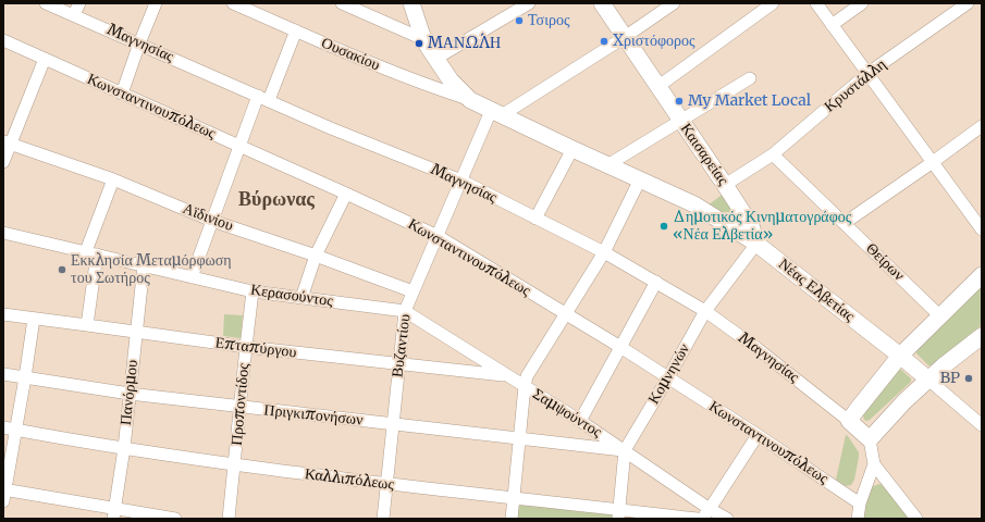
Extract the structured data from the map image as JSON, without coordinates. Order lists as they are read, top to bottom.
{
  "streets": {
    "street": [
      "Μαγνησίας",
      "Ουσακίου",
      "Κρυστάλλη",
      "Κωνσταντινουπόλεως",
      "Καισαρείας",
      "Αϊδινίου",
      "Θείρων",
      "Νέας Ελβετίας",
      "Κερασούντος",
      "Βυζαντίου",
      "Επταπύργου",
      "Κομνηνών",
      "Πανόρμου",
      "Προποντίδος",
      "Σαμψούντος",
      "Πριγκιπονήσων",
      "Καλλιπόλεως"
    ]
  },
  "crossings": [
    ["Μαγνησίας", "Βυζαντίου"],
    ["Μαγνησίας", "Κομνηνών"],
    ["Ουσακίου", "Νέας Ελβετίας"],
    ["Κρυστάλλη", "Καισαρείας"],
    ["Κρυστάλλη", "Θείρων"],
    ["Κωνσταντινουπόλεως", "Βυζαντίου"],
    ["Κωνσταντινουπόλεως", "Κομνηνών"],
    ["Καισαρείας", "Νέας Ελβετίας"],
    ["Καισαρείας", "Κομνηνών"],
    ["Αϊδινίου", "Βυζαντίου"],
    ["Νέας Ελβετίας", "Βυζαντίου"],
    ["Νέας Ελβετίας", "Κομνηνών"],
    ["Κερασούντος", "Βυζαντίου"],
    ["Κερασούντος", "Πανόρμου"],
    ["Κερασούντος", "Προποντίδος"],
    ["Κερασούντος", "Σαμψούντος"],
    ["Βυζαντίου", "Επταπύργου"],
    ["Βυζαντίου", "Σαμψούντος"],
    ["Βυζαντίου", "Πριγκιπονήσων"],
    ["Βυζαντίου", "Καλλιπόλεως"],
    ["Επταπύργου", "Πανόρμου"],
    ["Επταπύργου", "Προποντίδος"],
    ["Επταπύργου", "Σαμψούντος"],
    ["Κομνηνών", "Σαμψούντος"],
    ["Κομνηνών", "Πριγκιπονήσων"],
    ["Κομνηνών", "Καλλιπόλεως"],
    ["Πανόρμου", "Πριγκιπονήσων"],
    ["Πανόρμου", "Καλλιπόλεως"],
    ["Προποντίδος", "Πριγκιπονήσων"],
    ["Προποντίδος", "Καλλιπόλεως"],
    ["Σαμψούντος", "Πριγκιπονήσων"]
  ],
  "districts": ["Βύρωνας"],
  "places": [
    "Τσιρος",
    "Χριστόφορος",
    "ΜΑΝΏΛΗ",
    "My Market Local",
    "Δημοτικός Κινηματογράφος «Νέα Ελβετία»",
    "Εκκλησία Μεταμόρφωση του Σωτήρος",
    "BP"
  ]
}
